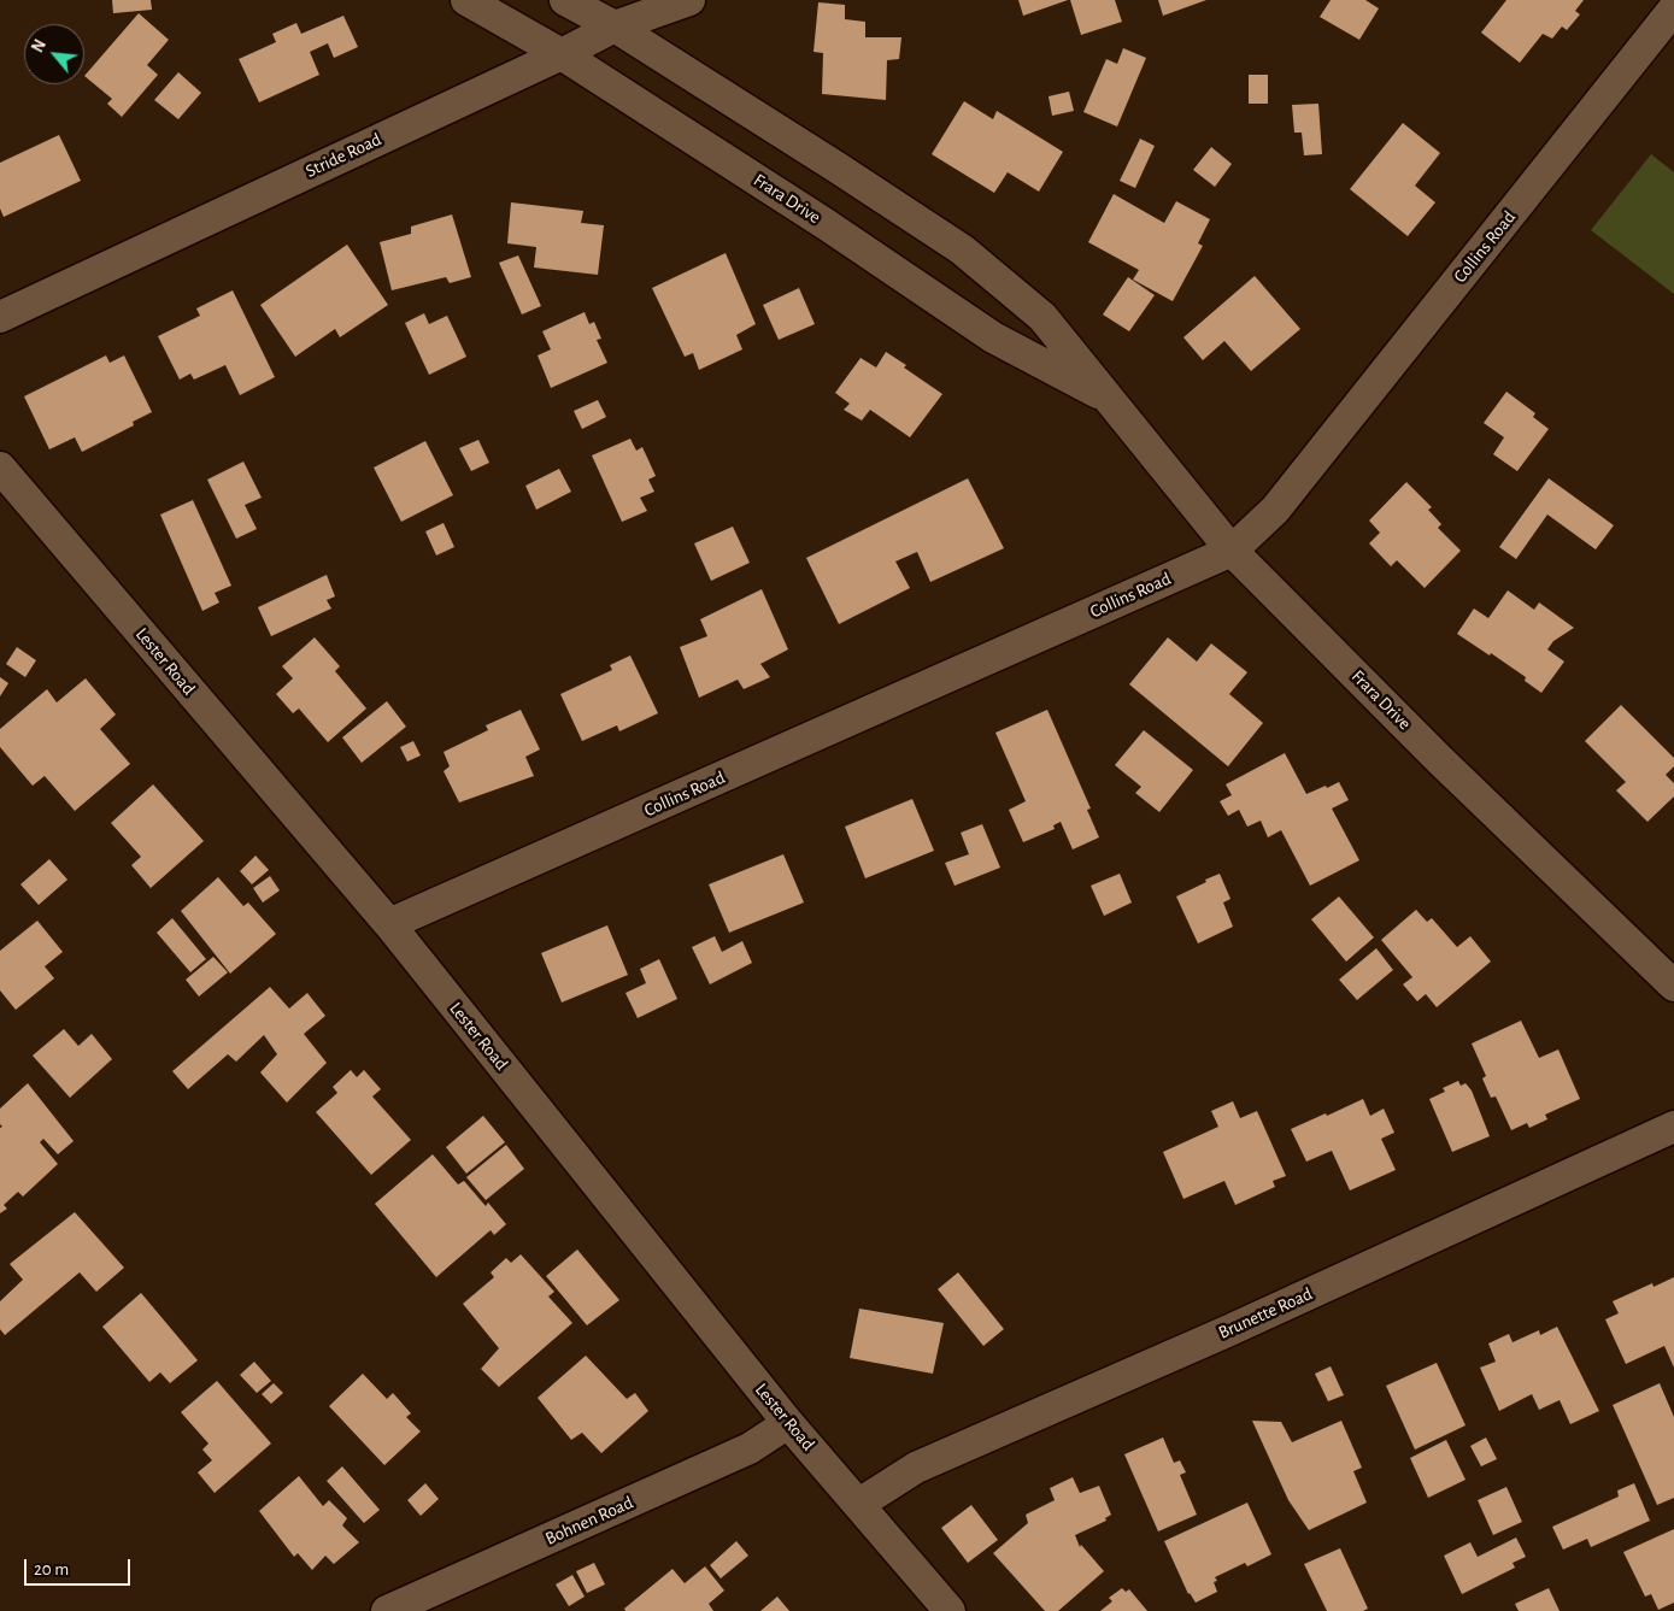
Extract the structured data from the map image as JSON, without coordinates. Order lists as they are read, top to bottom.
{
  "streets": {
    "street": [
      "Stride Road",
      "Frara Drive",
      "Collins Road",
      "Lester Road",
      "Brunette Road",
      "Bohnen Road"
    ]
  },
  "crossings": [
    ["Stride Road", "Frara Drive"],
    ["Frara Drive", "Collins Road"],
    ["Collins Road", "Lester Road"],
    ["Lester Road", "Brunette Road"],
    ["Lester Road", "Bohnen Road"]
  ],
  "scale_bar": "20 m",
  "north": "top left"
}
